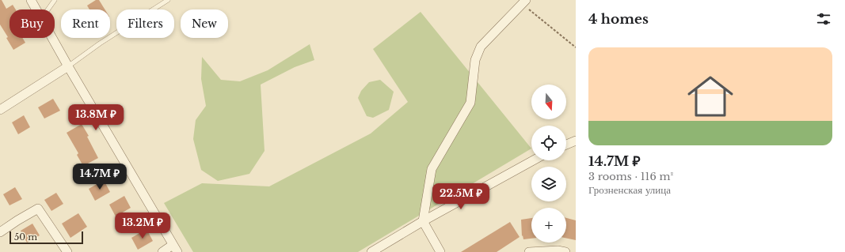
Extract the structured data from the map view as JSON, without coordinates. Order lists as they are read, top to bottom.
{
  "scale_bar": "50 m",
  "north": "bottom",
  "page": {
    "heading": "4 homes",
    "chip": [
      "Buy",
      "Rent",
      "Filters",
      "New"
    ],
    "list": [
      {
        "name": "14.7M ₽",
        "note": "3 rooms · 116 m² · Грозненская улица"
      }
    ],
    "map_buttons": "+",
    "price": [
      "13.8M ₽",
      "14.7M ₽",
      "22.5M ₽",
      "13.2M ₽"
    ],
    "scale": "50 m"
  }
}
